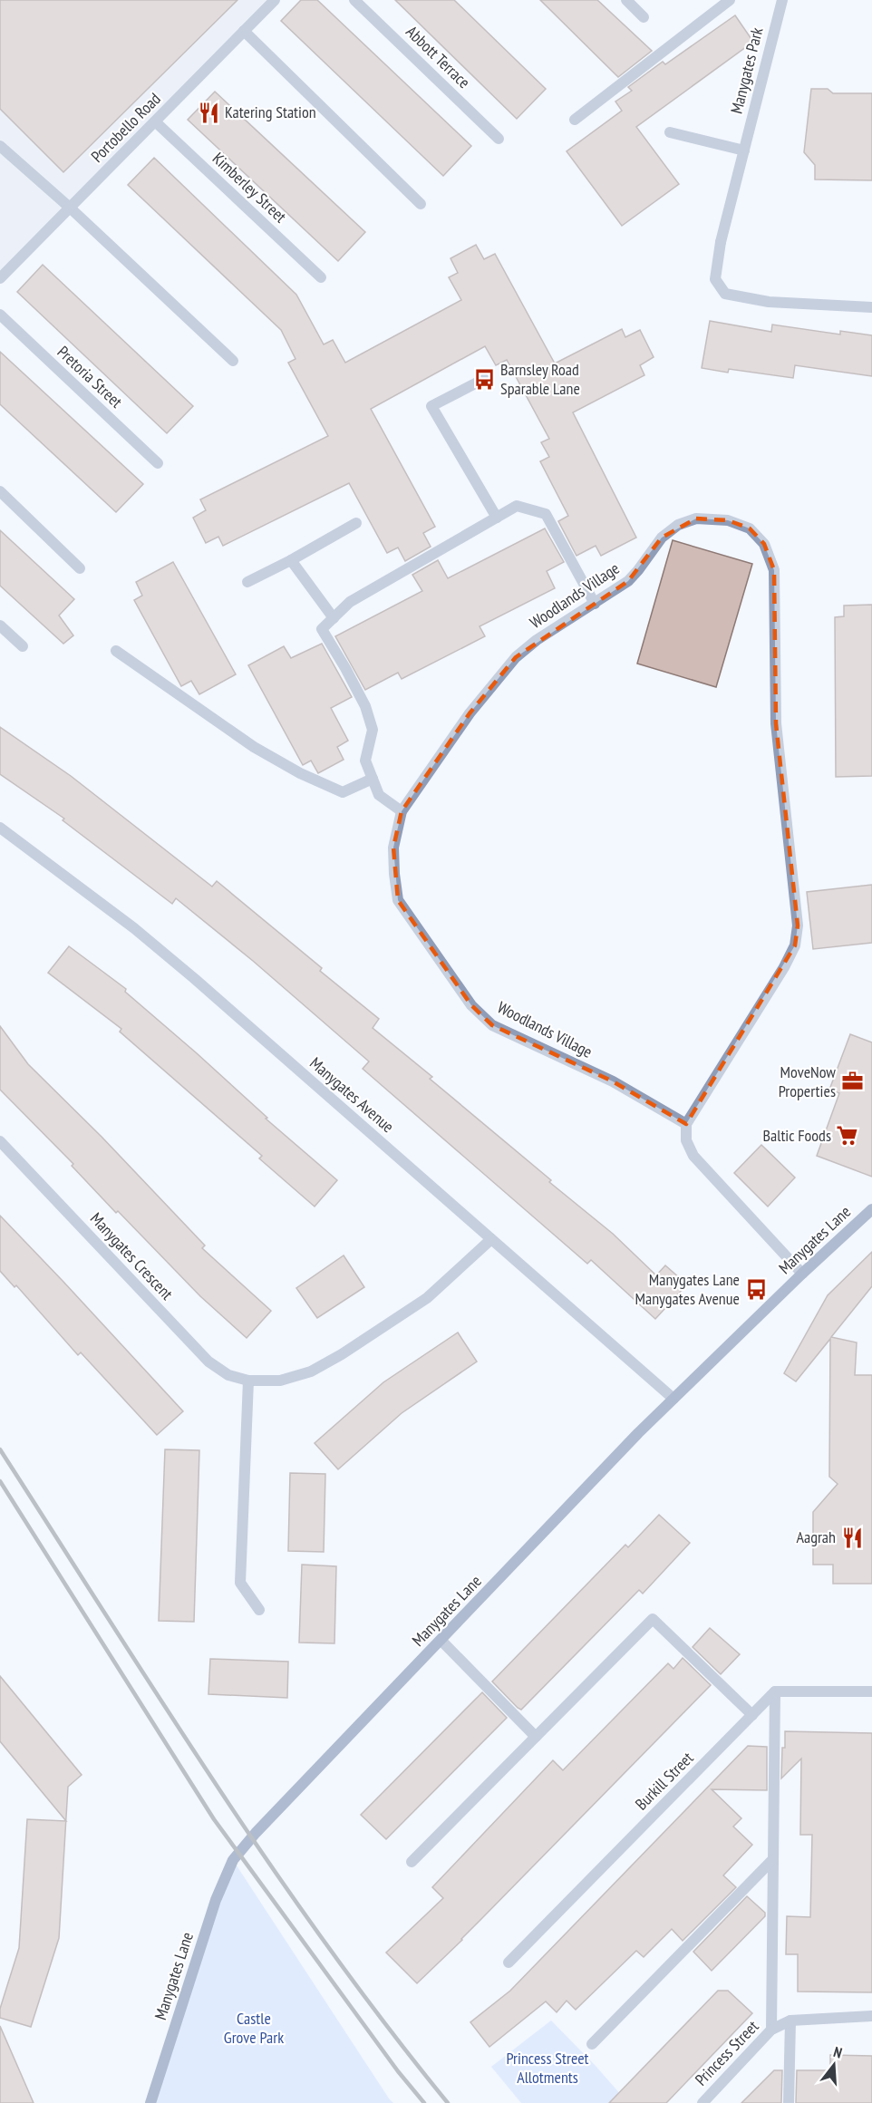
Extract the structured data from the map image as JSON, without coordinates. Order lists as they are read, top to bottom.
{
  "streets": {
    "street": [
      "Abbott Terrace",
      "Manygates Park",
      "Portobello Road",
      "Kimberley Street",
      "Pretoria Street",
      "Woodlands Village",
      "Manygates Avenue",
      "Manygates Lane",
      "Manygates Crescent",
      "Burkill Street",
      "Princess Street"
    ]
  },
  "crossings": [
    ["Portobello Road", "Kimberley Street"],
    ["Manygates Avenue", "Manygates Lane"],
    ["Manygates Avenue", "Manygates Crescent"]
  ],
  "parks": ["Castle Grove Park", "Princess Street Allotments"],
  "places": {
    "restaurant": ["Katering Station", "Aagrah"],
    "bus stop": ["Barnsley Road Sparable Lane", "Manygates Lane Manygates Avenue"],
    "office": ["MoveNow Properties"],
    "supermarket": ["Baltic Foods"]
  },
  "north": "top"
}
